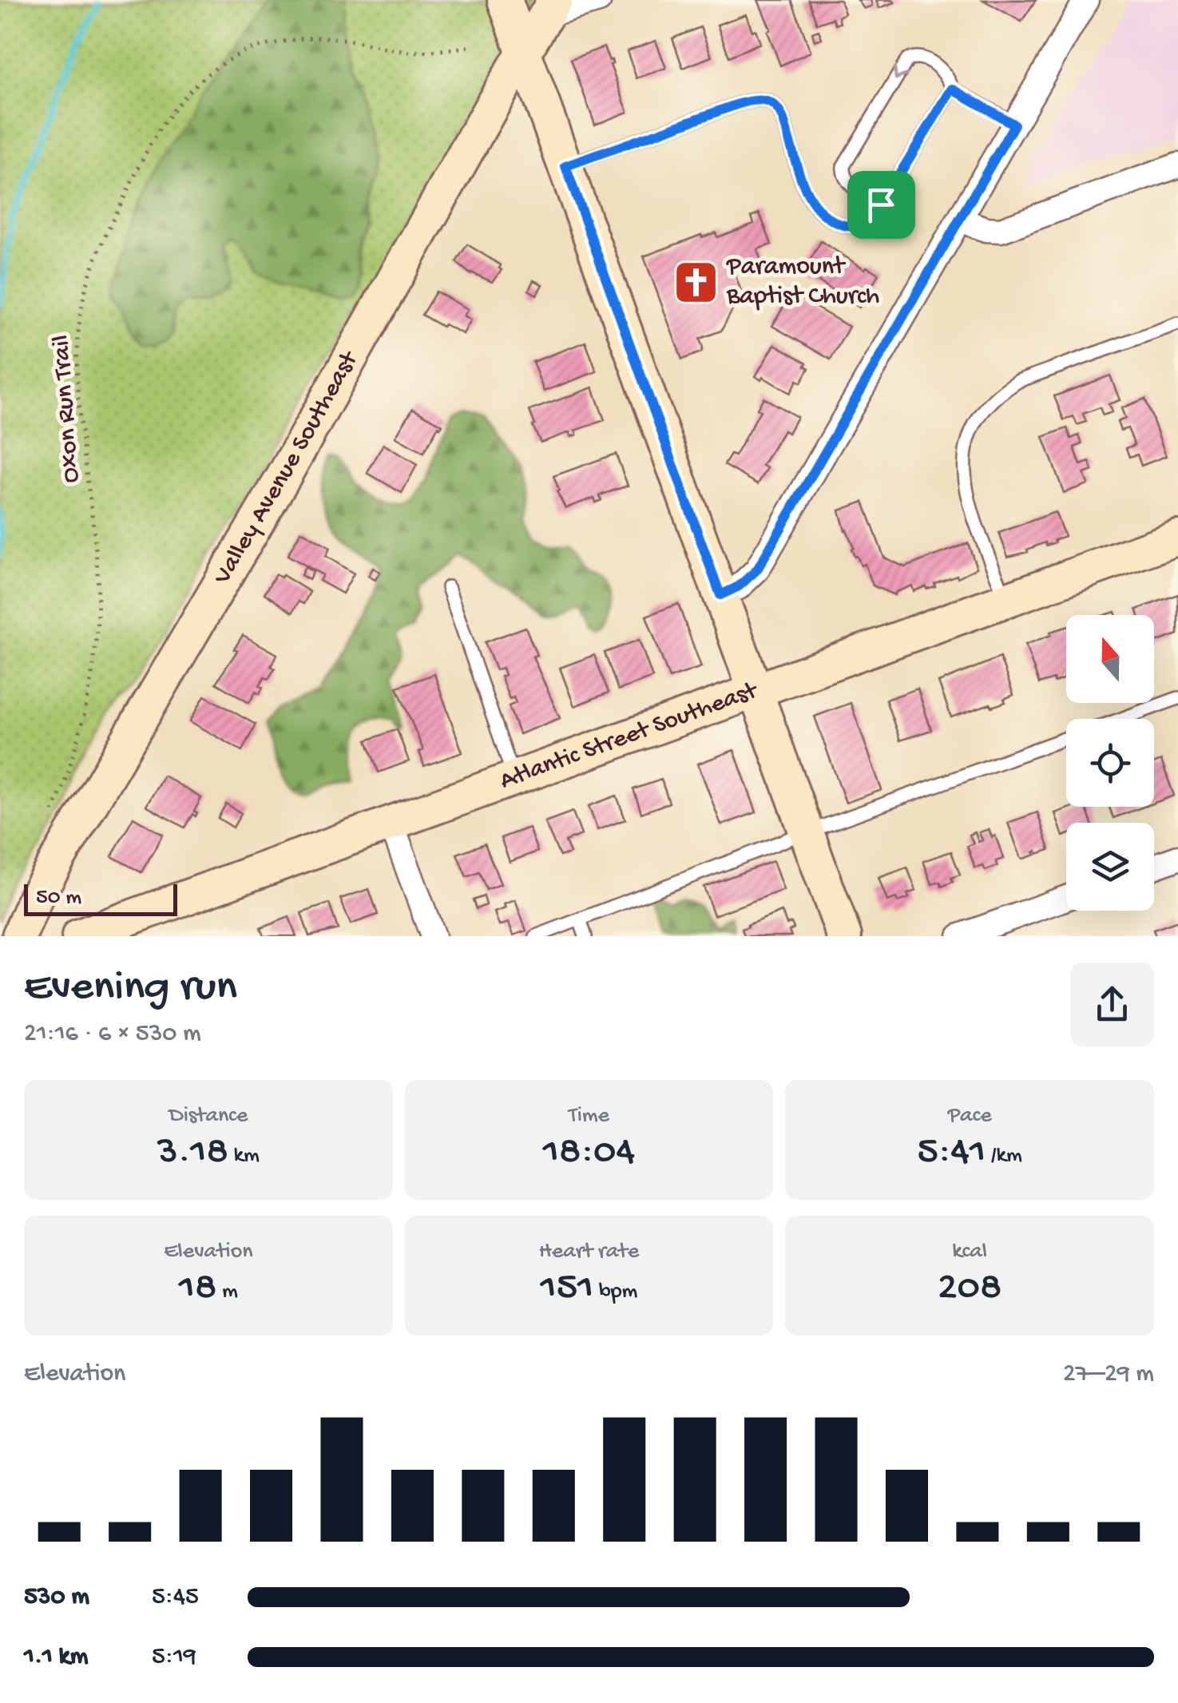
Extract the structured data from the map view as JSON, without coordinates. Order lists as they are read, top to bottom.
{
  "streets": {
    "street": ["Valley Avenue Southeast", "Atlantic Street Southeast"],
    "path": ["Oxon Run Trail"]
  },
  "places": {
    "church": ["Paramount Baptist Church"]
  },
  "scale_bar": "50 m",
  "north": "top",
  "page": {
    "scale": "50 m",
    "heading": ["Evening run", "21:16 · 6 × 530 m"],
    "stats": [
      ["Distance", "3.18 km"],
      ["Time", "18:04"],
      ["Pace", "5:41 /km"],
      ["Elevation", "18 m"],
      ["Heart rate", "151 bpm"],
      ["kcal", "208"]
    ],
    "chart": ["Elevation", "27–29 m"],
    "list": [
      {
        "name": "530 m",
        "note": "5:45"
      },
      {
        "name": "1.1 km",
        "note": "5:19"
      }
    ]
  }
}
